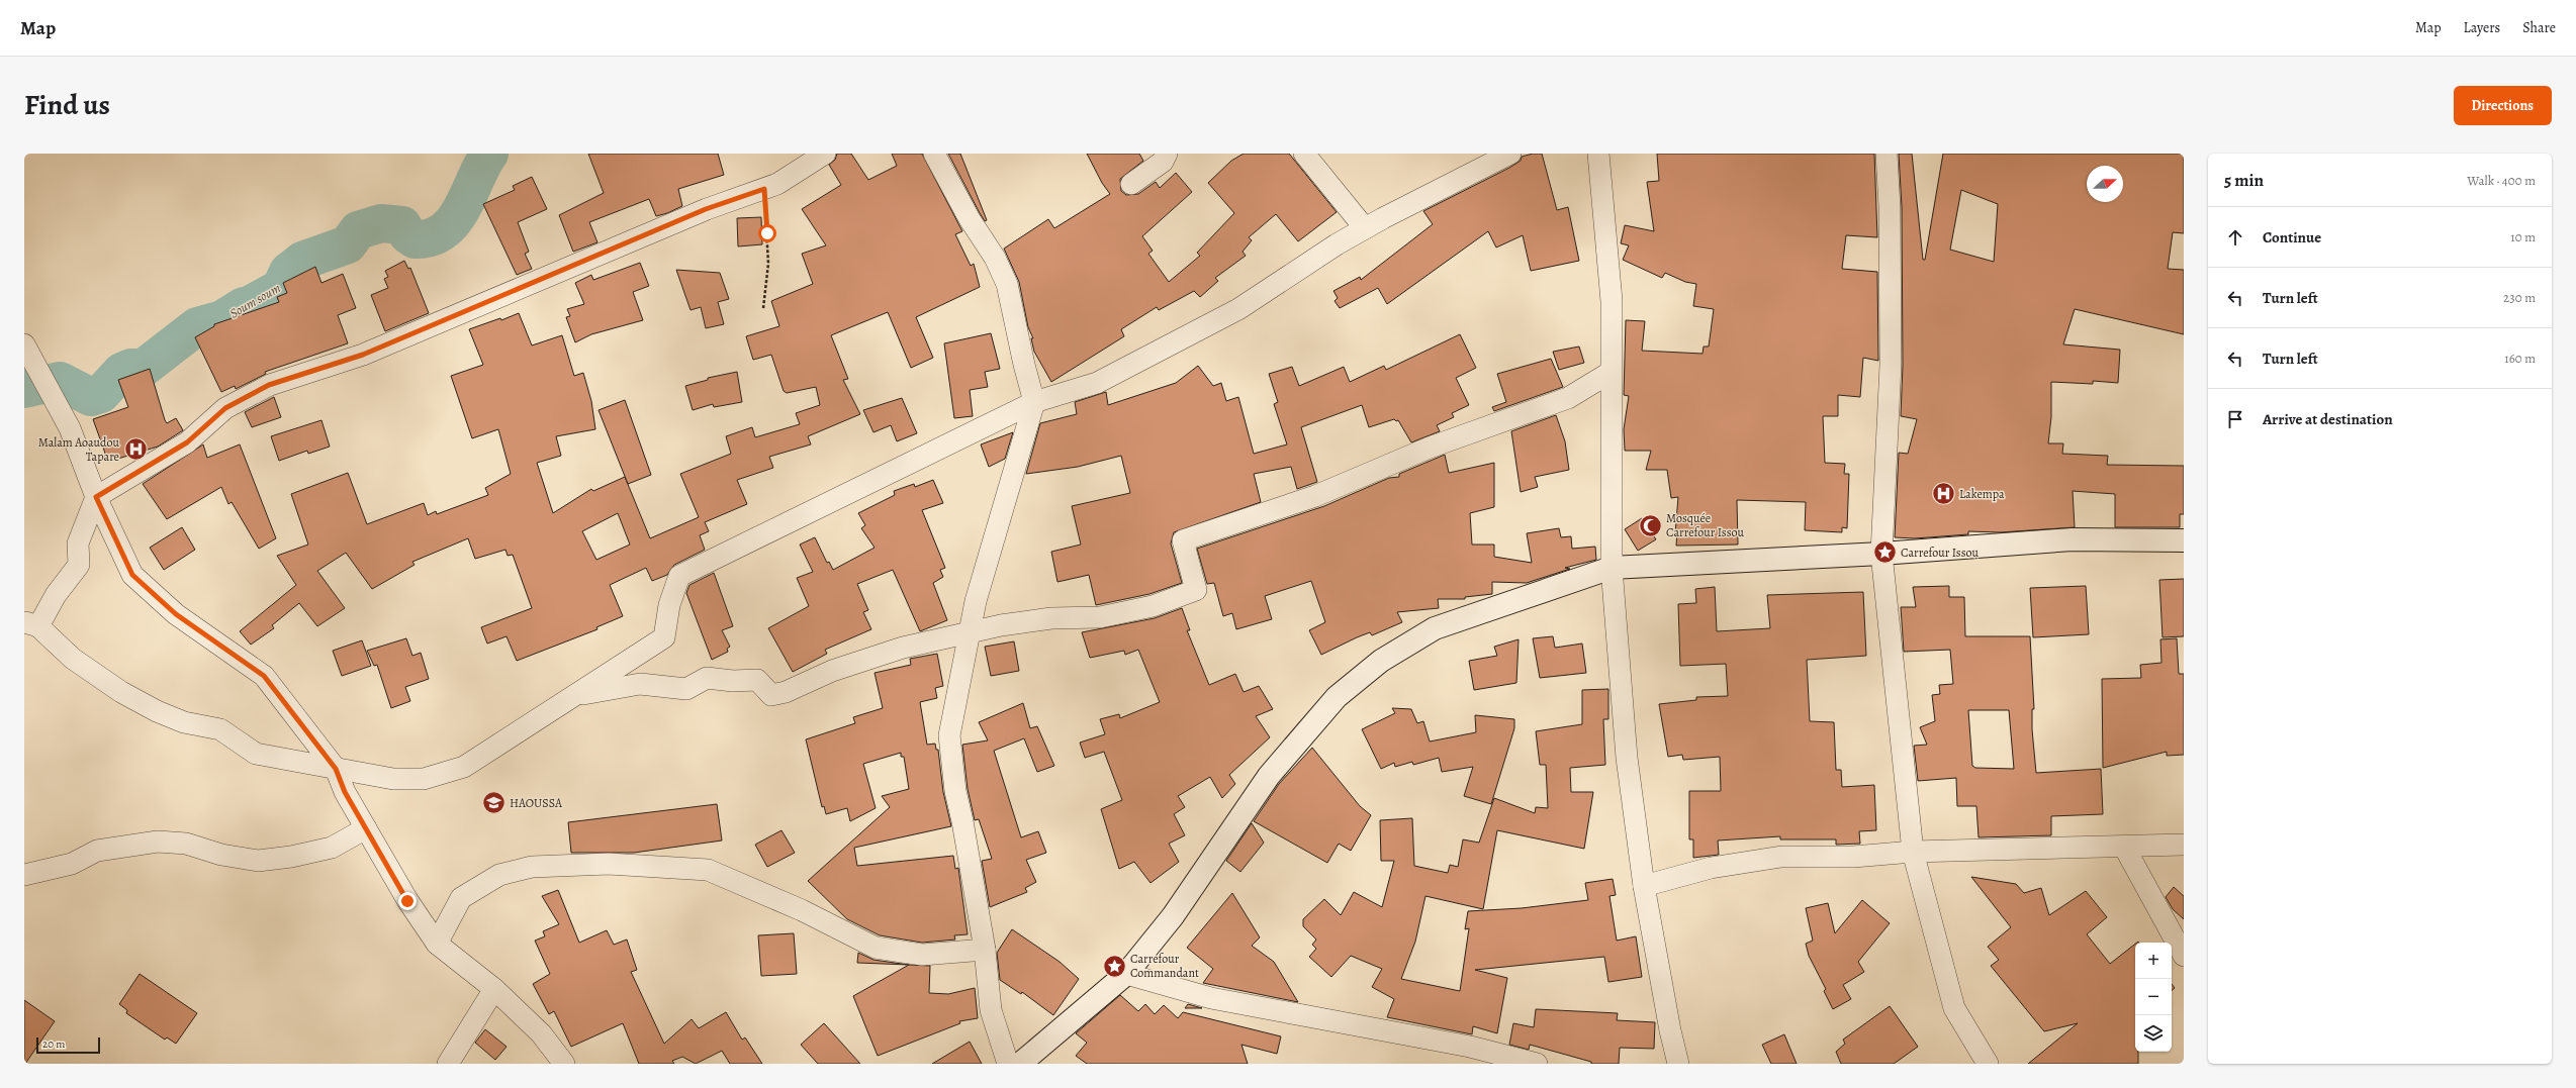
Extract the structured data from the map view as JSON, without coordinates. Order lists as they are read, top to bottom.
{
  "water": ["Soum soum"],
  "places": {
    "hospital": ["Malam Aoaudou Tapare", "Lakempa"],
    "mosque": ["Mosquée Carrefour Issou"],
    "place": ["Carrefour Issou", "Carrefour Commandant"],
    "school or university": ["HAOUSSA"]
  },
  "scale_bar": "20 m",
  "north": "right",
  "page": {
    "header": "Map",
    "nav": ["Map", "Layers", "Share"],
    "title": "Find us",
    "buttons": "Directions",
    "heading": ["5 min", "Walk · 400 m"],
    "list": [
      ["Continue", "10 m"],
      ["Turn left", "230 m"],
      ["Turn left", "160 m"],
      "Arrive at destination"
    ],
    "map_buttons": ["+", "−"],
    "scale": "20 m"
  }
}
